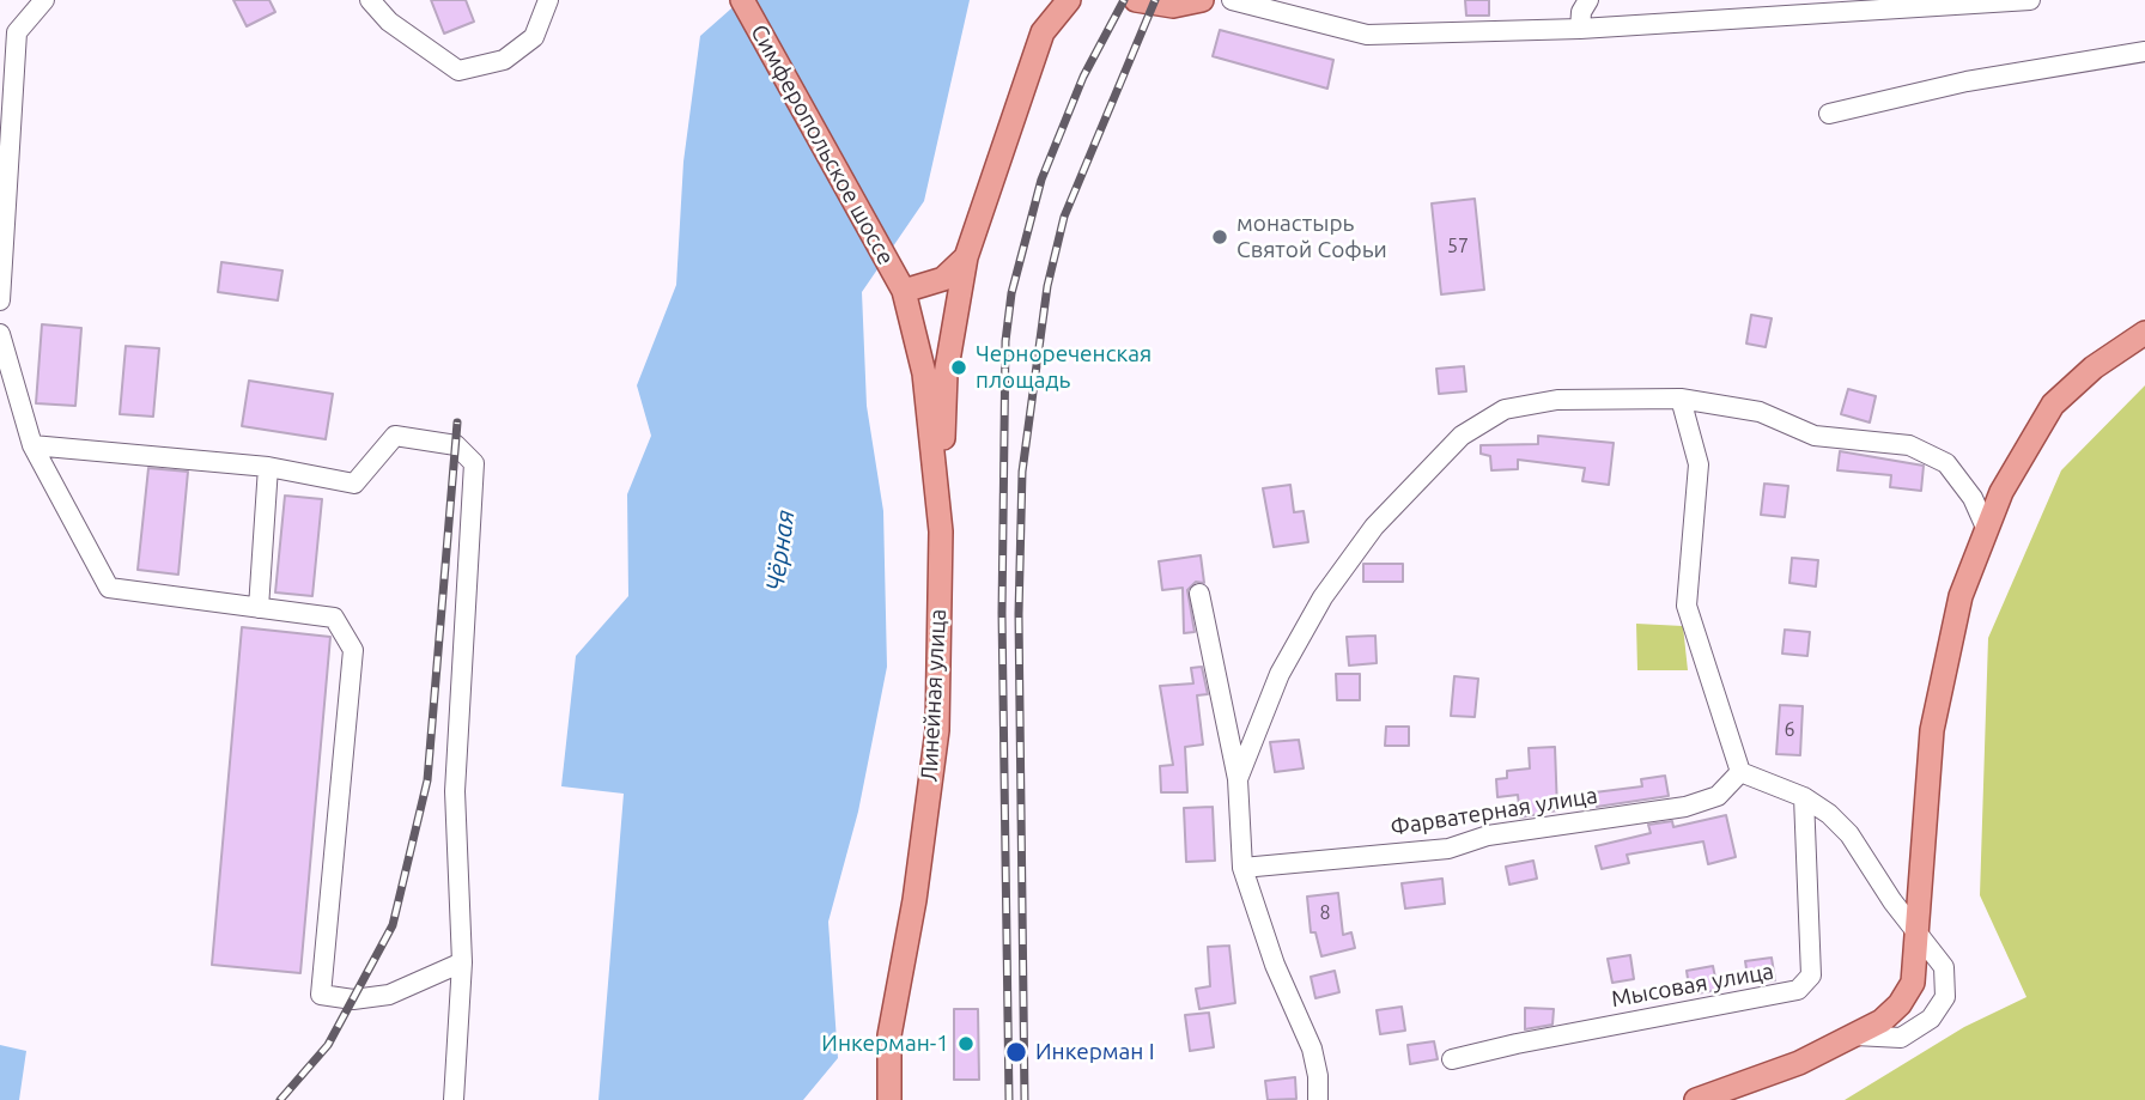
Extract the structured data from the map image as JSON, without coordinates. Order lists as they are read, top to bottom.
{
  "streets": {
    "main road": ["Симферопольское шоссе", "Линейная улица"],
    "street": ["Фарватерная улица", "Мысовая улица"]
  },
  "crossings": [
    ["Симферопольское шоссе", "Линейная улица"]
  ],
  "water": ["Чёрная"],
  "places": [
    "монастырь Святой Софьи",
    "Чернореченская площадь",
    "Инкерман-1",
    "Инкерман I"
  ],
  "house_numbers": ["57", "6", "8"]
}
